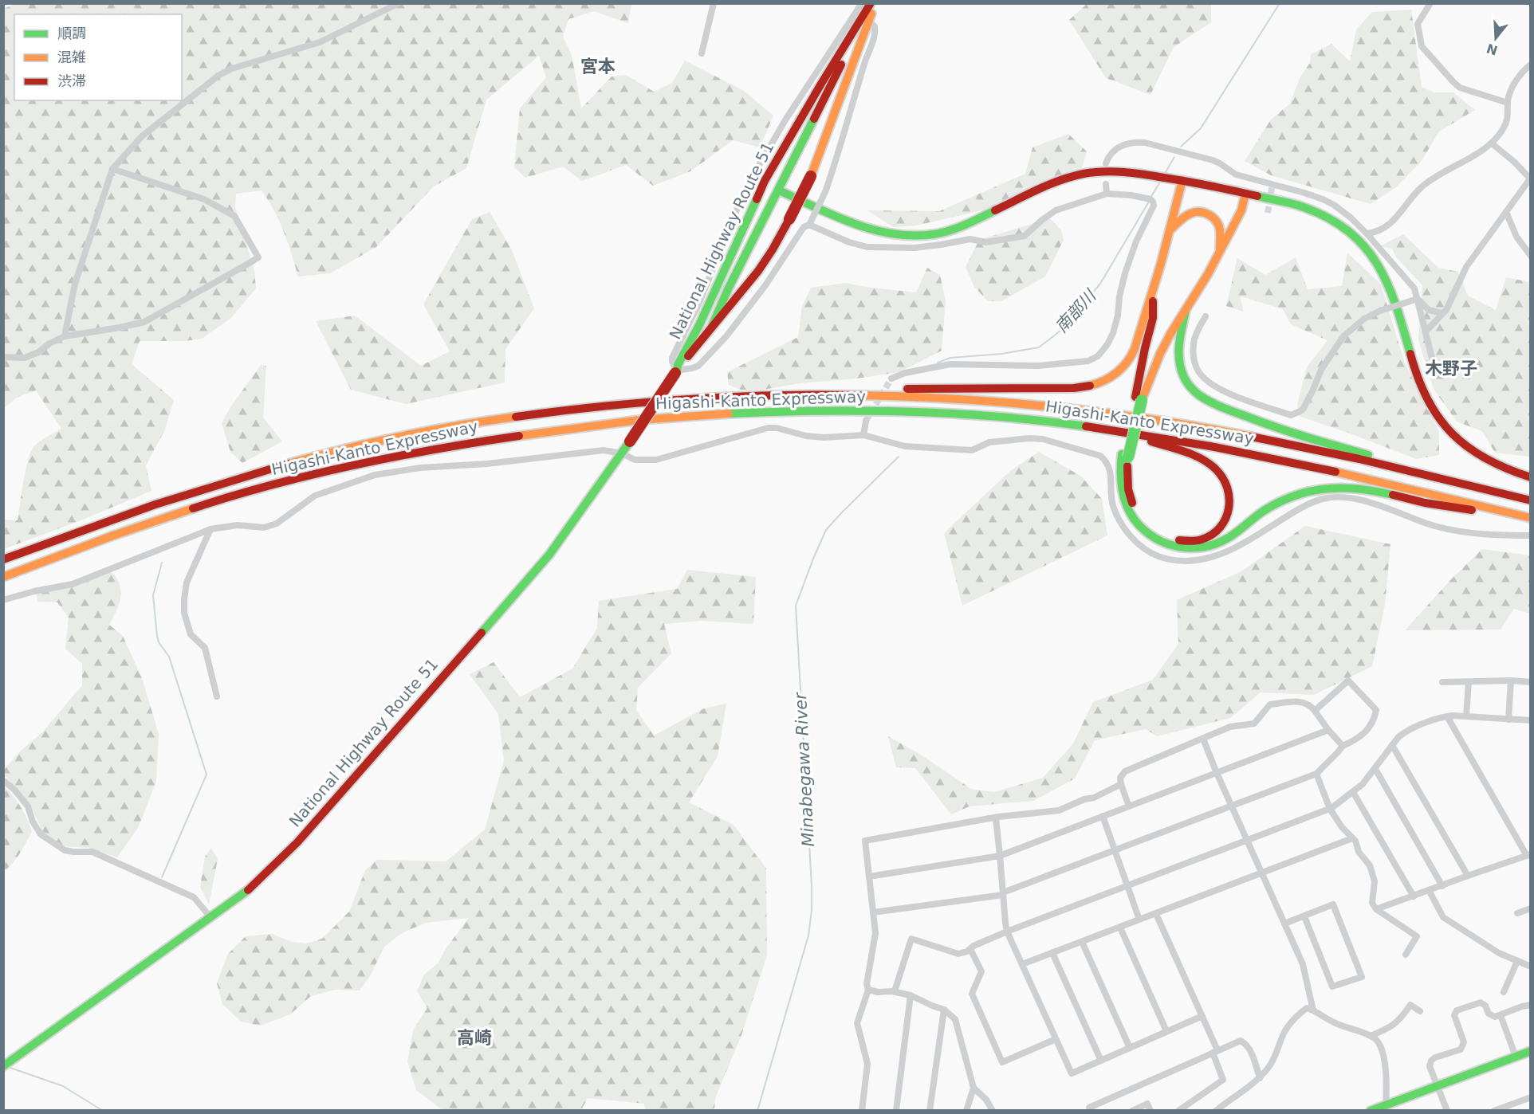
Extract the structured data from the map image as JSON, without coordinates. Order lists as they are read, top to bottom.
{
  "streets": {
    "main road": ["National Highway Route 51", "Higashi-Kanto Expressway"]
  },
  "districts": ["宮本", "木野子", "高崎"],
  "water": ["南部川", "Minabegawa River"],
  "legend": ["順調", "混雑", "渋滞"],
  "north": "bottom"
}
